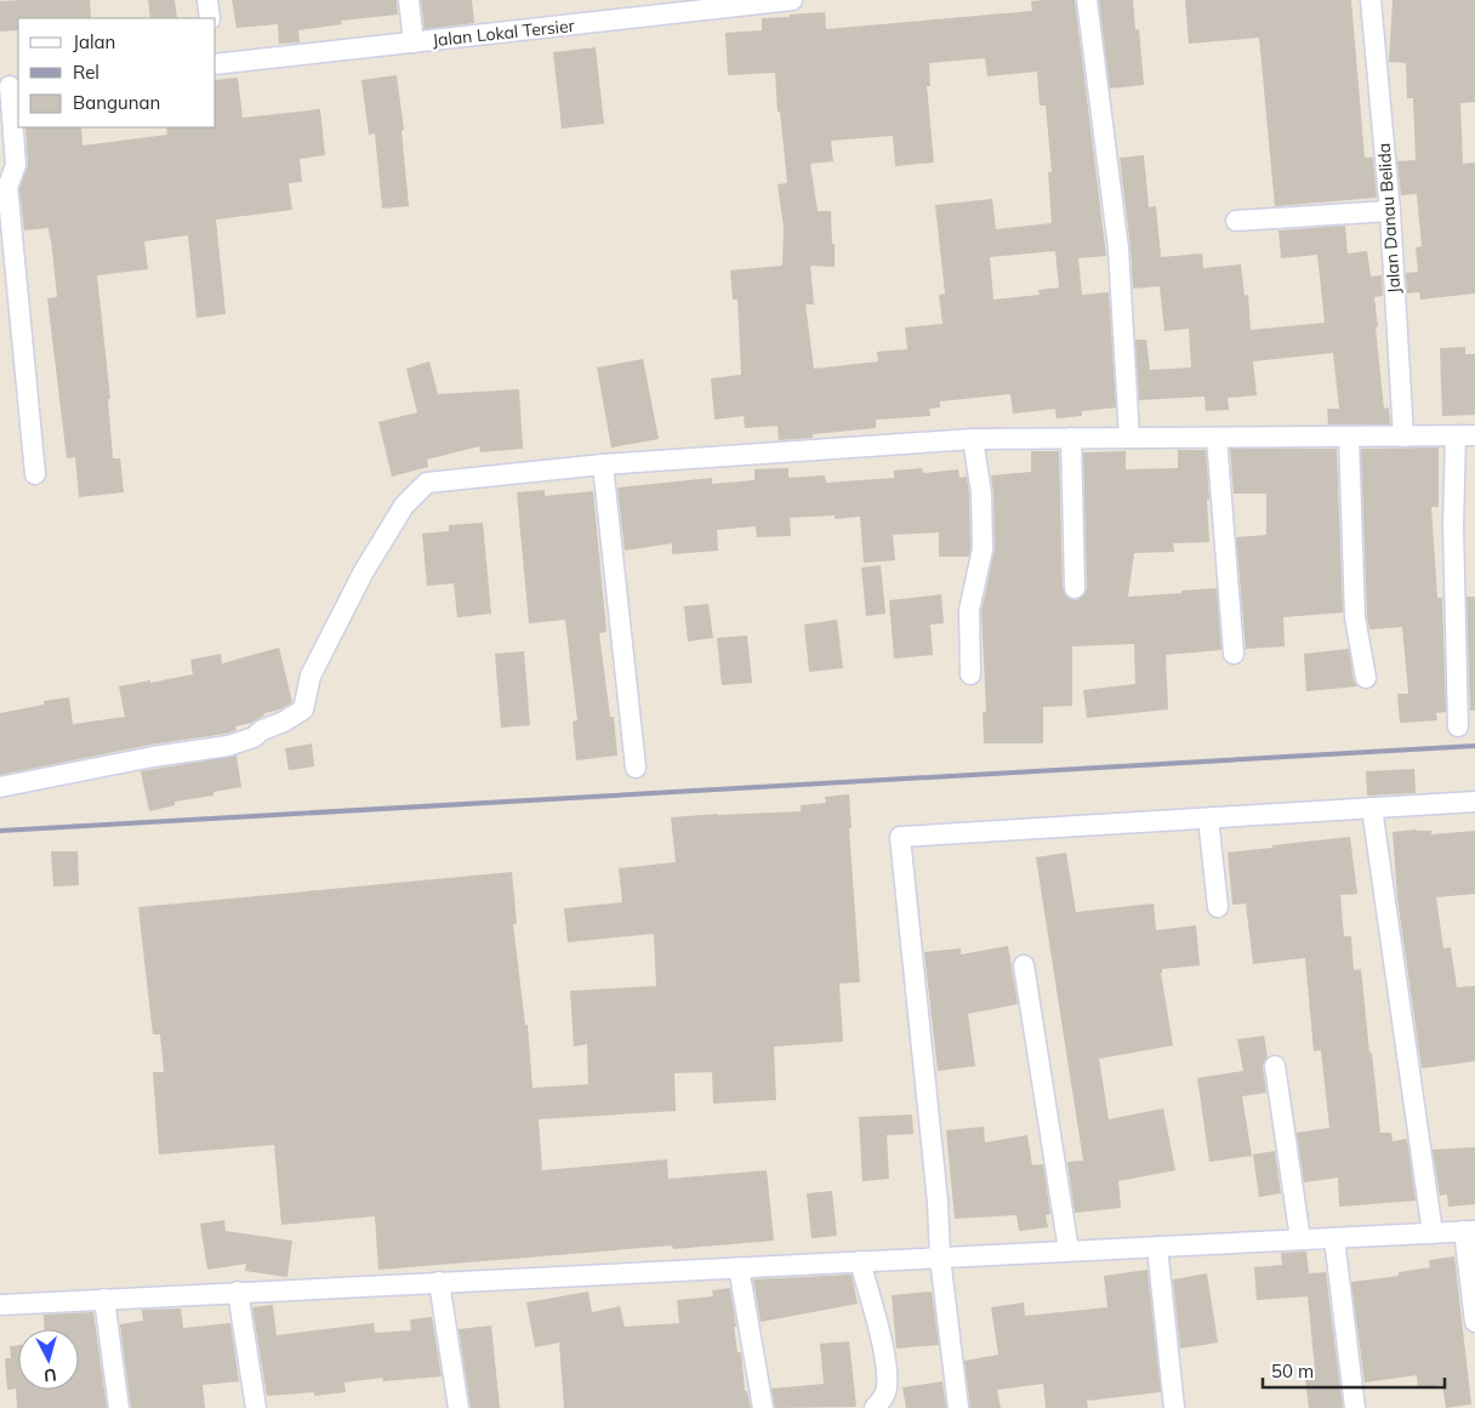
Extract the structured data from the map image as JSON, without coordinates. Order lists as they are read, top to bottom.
{
  "streets": {
    "street": ["Jalan Lokal Tersier", "Jalan Danau Belida"]
  },
  "legend": ["Jalan", "Rel", "Bangunan"],
  "scale_bar": "50 m",
  "north": "bottom"
}
